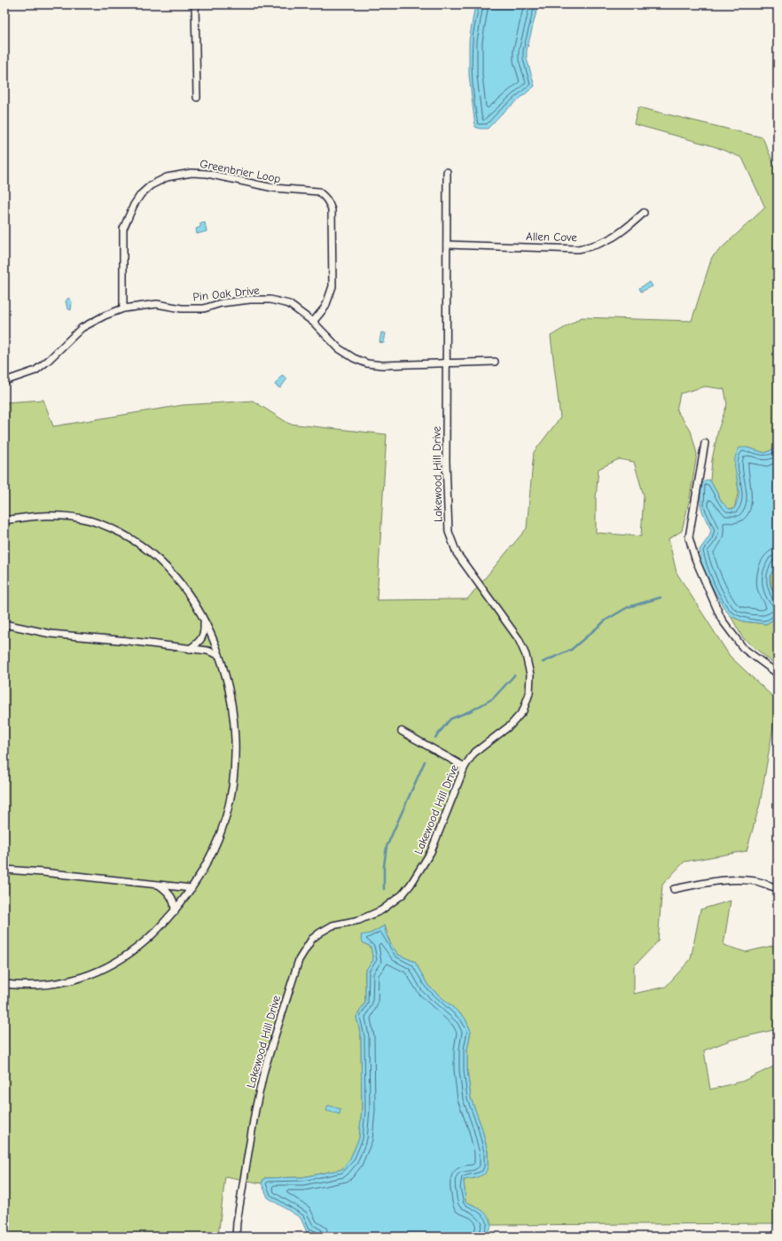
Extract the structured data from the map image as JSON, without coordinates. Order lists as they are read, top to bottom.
{
  "streets": {
    "street": [
      "Greenbrier Loop",
      "Allen Cove",
      "Pin Oak Drive",
      "Lakewood Hill Drive"
    ]
  },
  "crossings": [
    ["Greenbrier Loop", "Pin Oak Drive"],
    ["Allen Cove", "Lakewood Hill Drive"],
    ["Pin Oak Drive", "Lakewood Hill Drive"]
  ]
}
